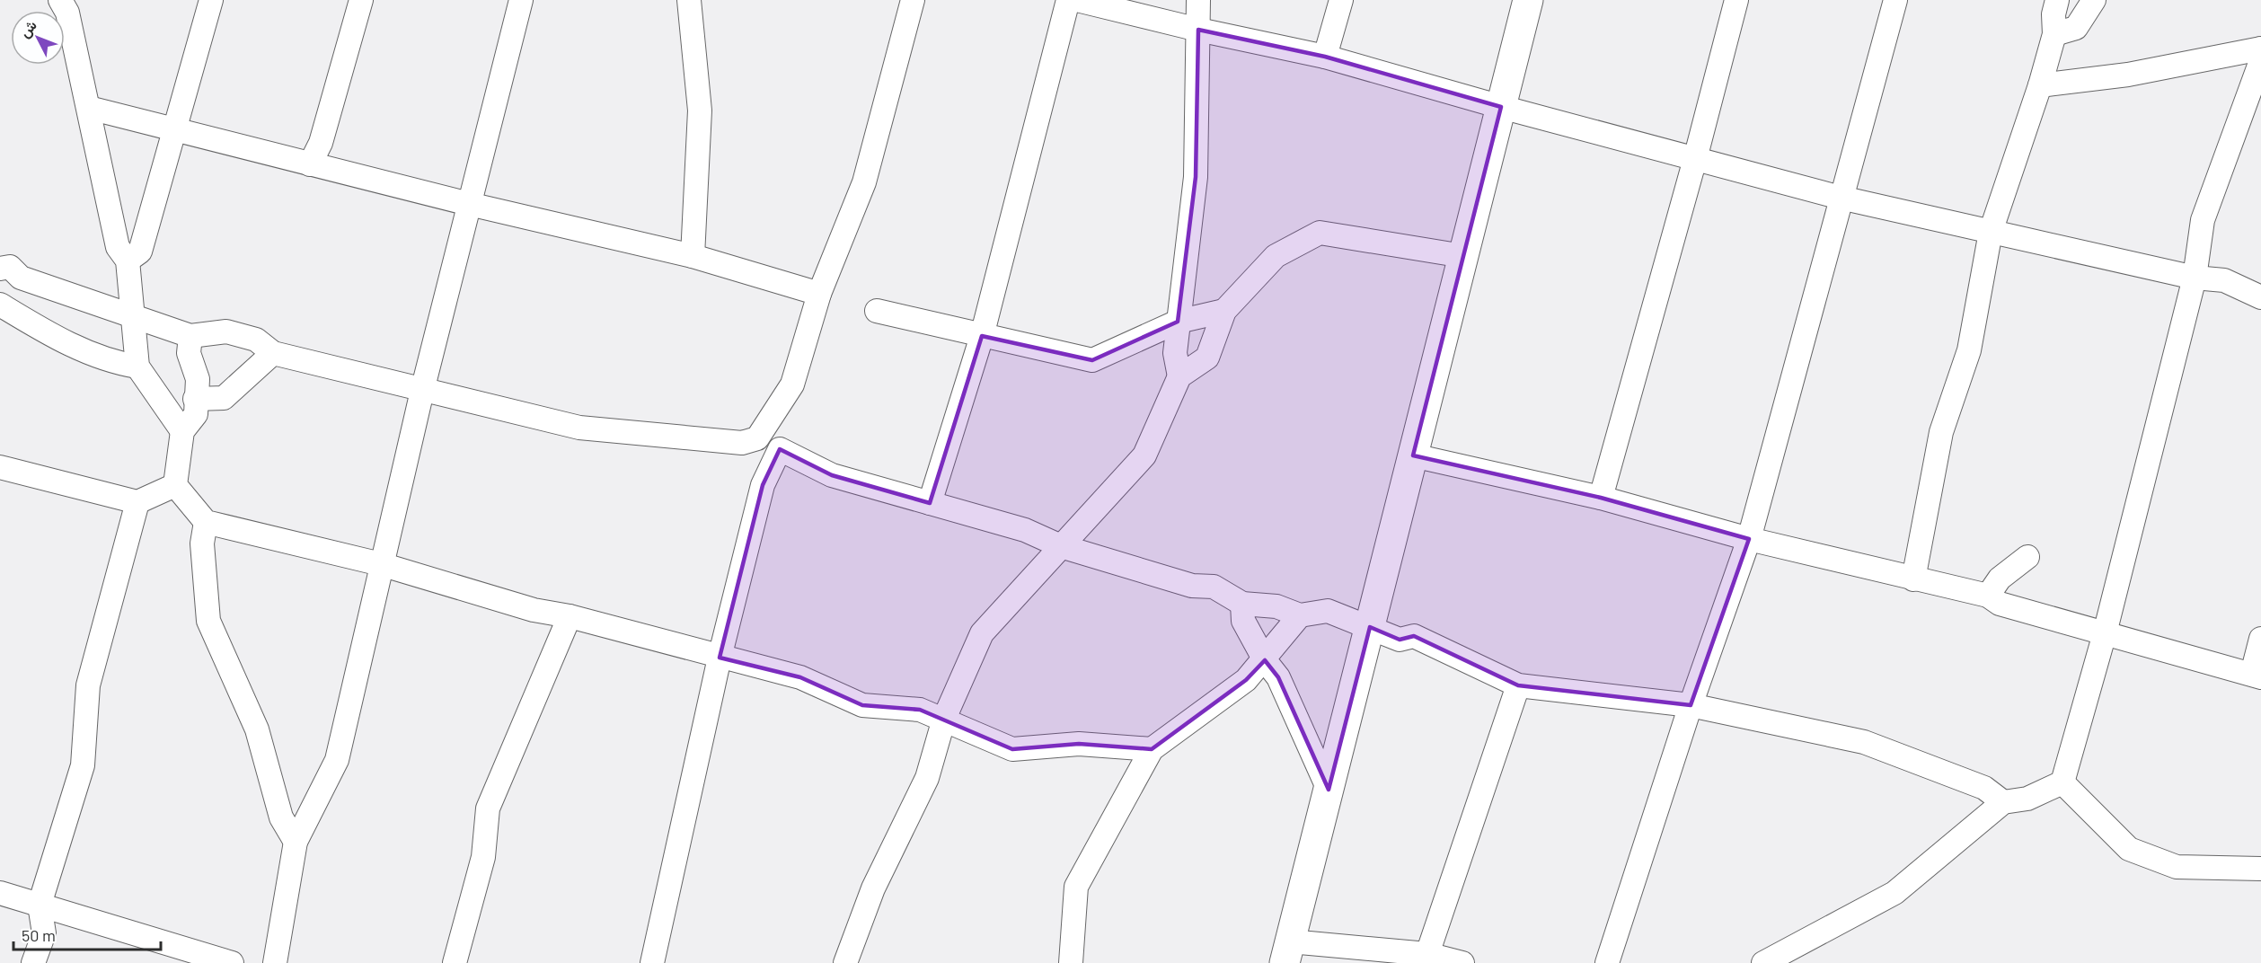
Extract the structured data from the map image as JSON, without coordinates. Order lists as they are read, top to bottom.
{
  "scale_bar": "50 m",
  "north": "top left"
}
